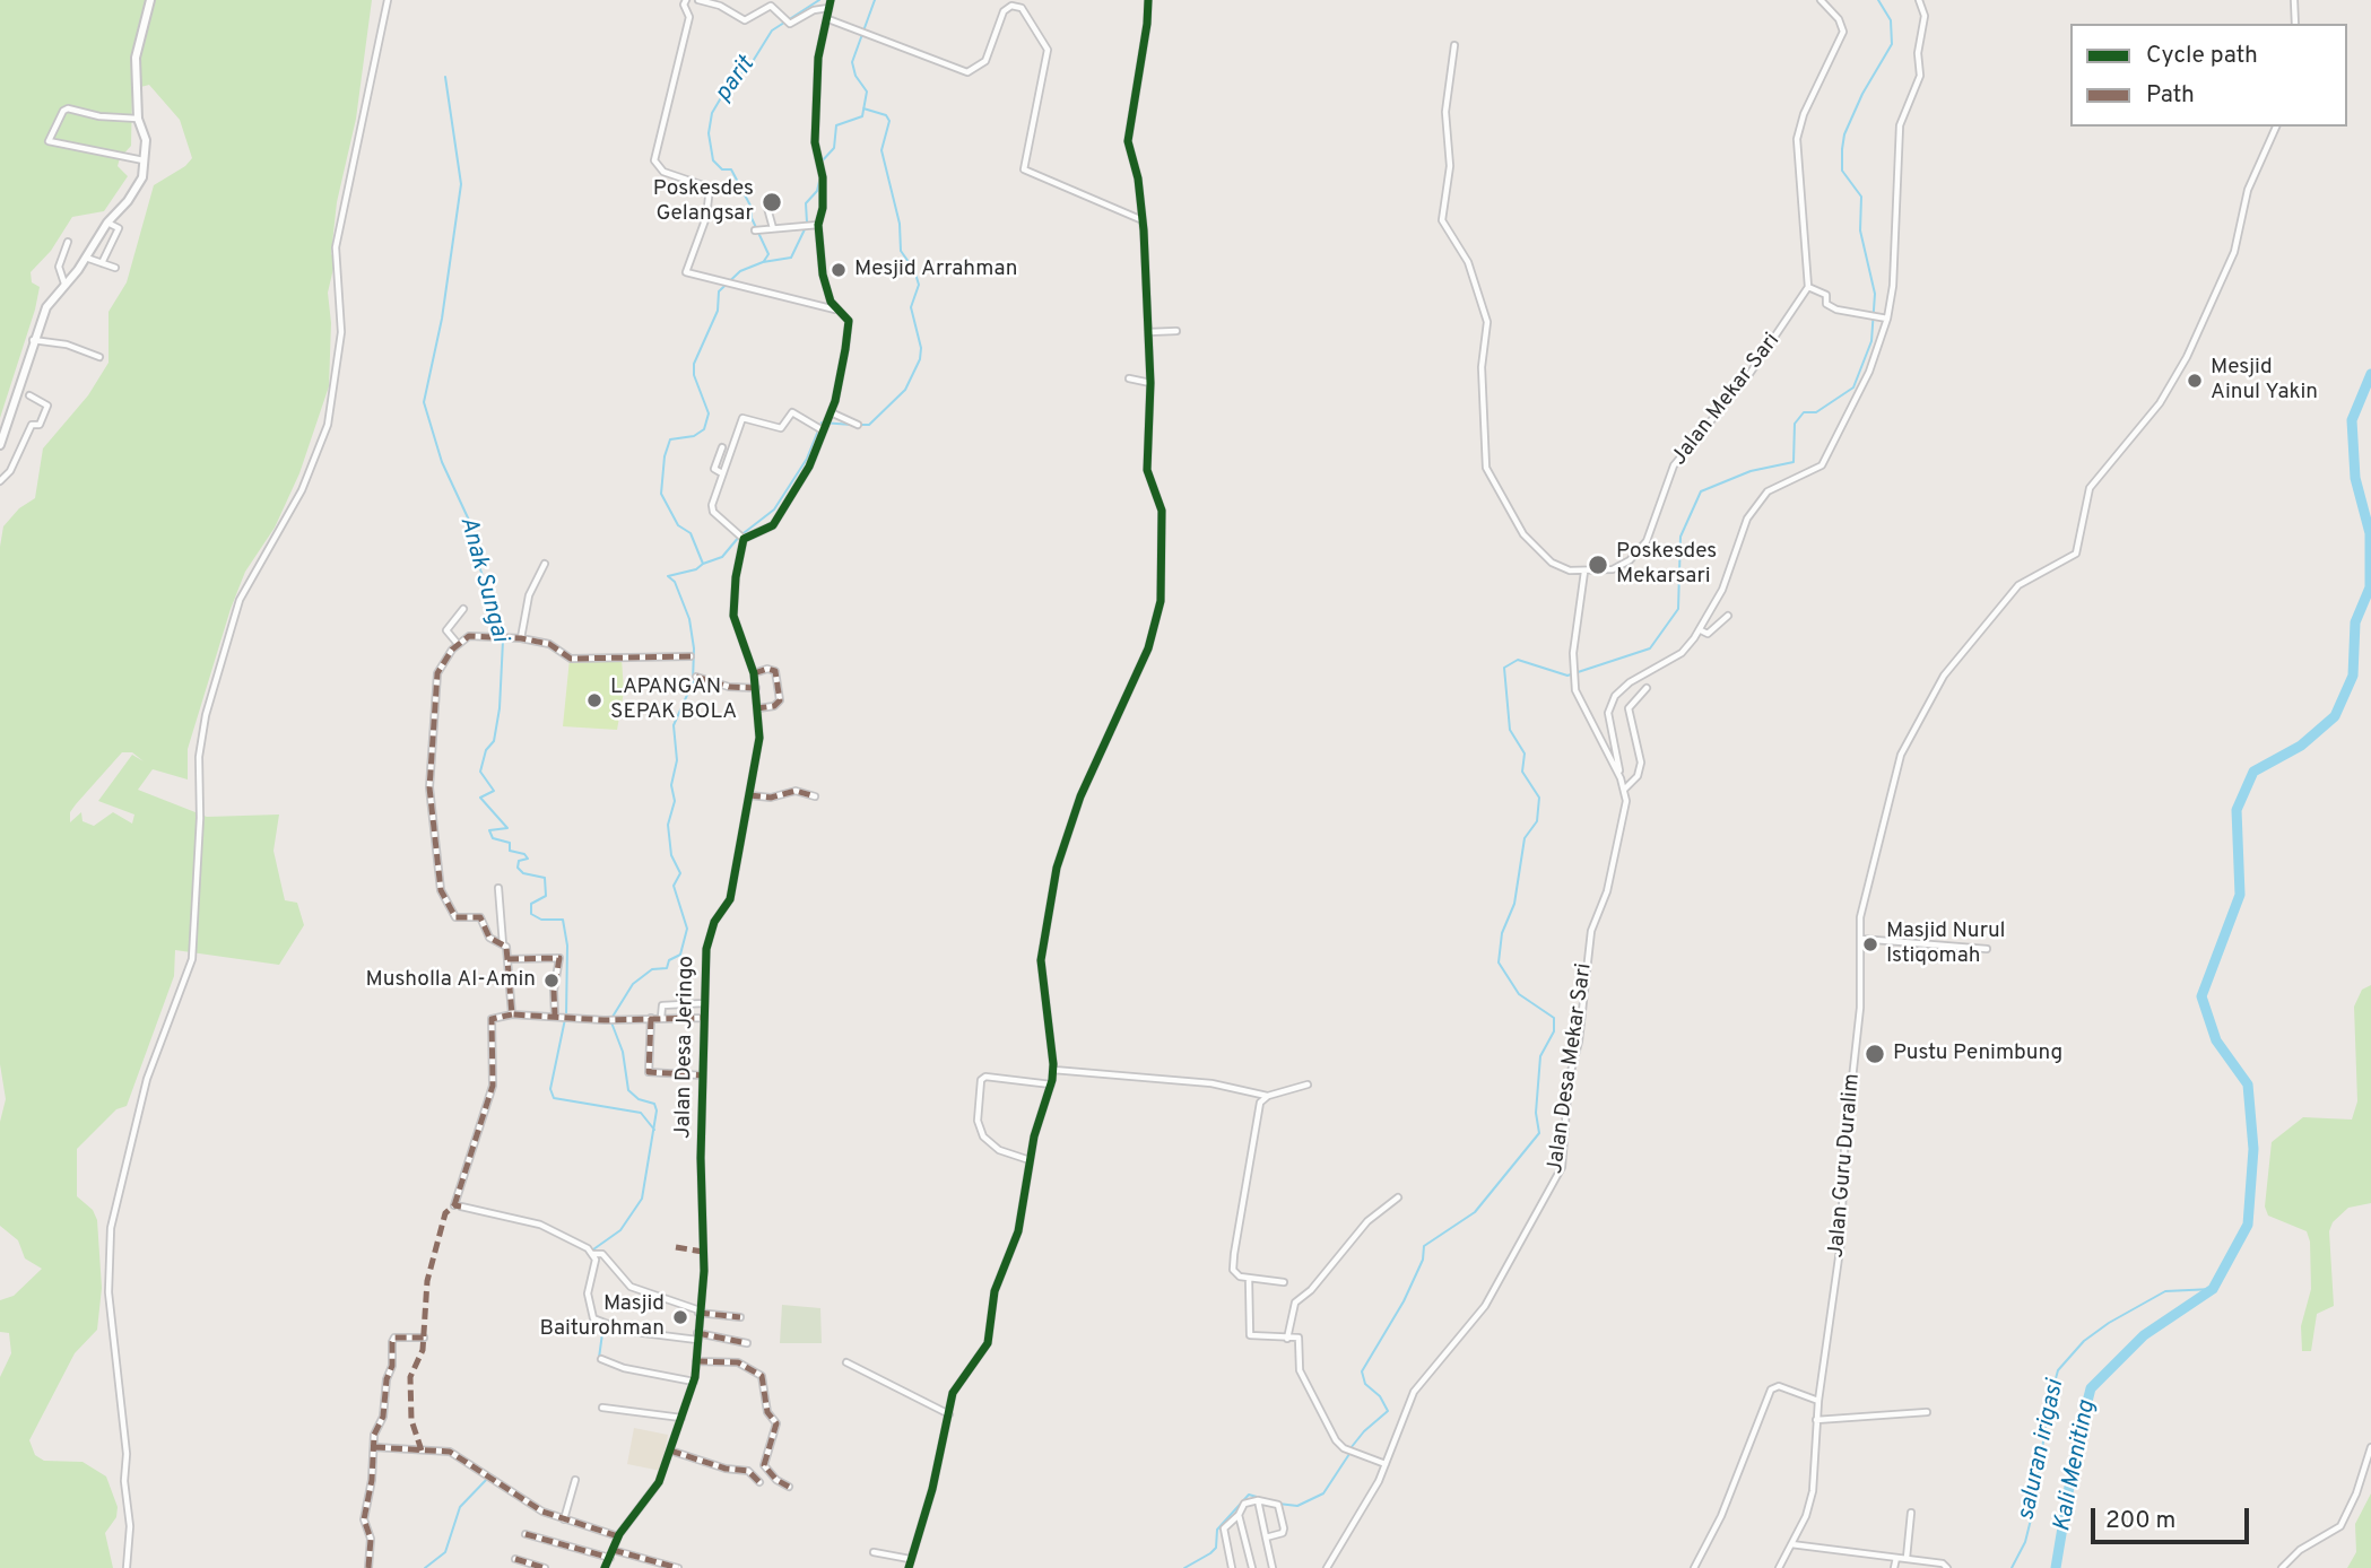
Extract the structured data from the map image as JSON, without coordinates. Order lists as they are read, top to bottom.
{
  "streets": {
    "street": [
      "Jalan Mekar Sari",
      "Jalan Desa Jeringo",
      "Jalan Desa Mekar Sari",
      "Jalan Guru Duralim"
    ]
  },
  "crossings": [
    ["Jalan Mekar Sari", "Jalan Desa Mekar Sari"]
  ],
  "water": [
    "parit",
    "Anak Sungai",
    "saluran irigasi",
    "Kali Meniting"
  ],
  "places": [
    "Poskesdes Gelangsar",
    "Mesjid Arrahman",
    "Mesjid Ainul Yakin",
    "Poskesdes Mekarsari",
    "LAPANGAN SEPAK BOLA",
    "Masjid Nurul Istiqomah",
    "Musholla Al-Amin",
    "Pustu Penimbung",
    "Masjid Baiturohman"
  ],
  "legend": ["Cycle path", "Path"],
  "scale_bar": "200 m"
}
